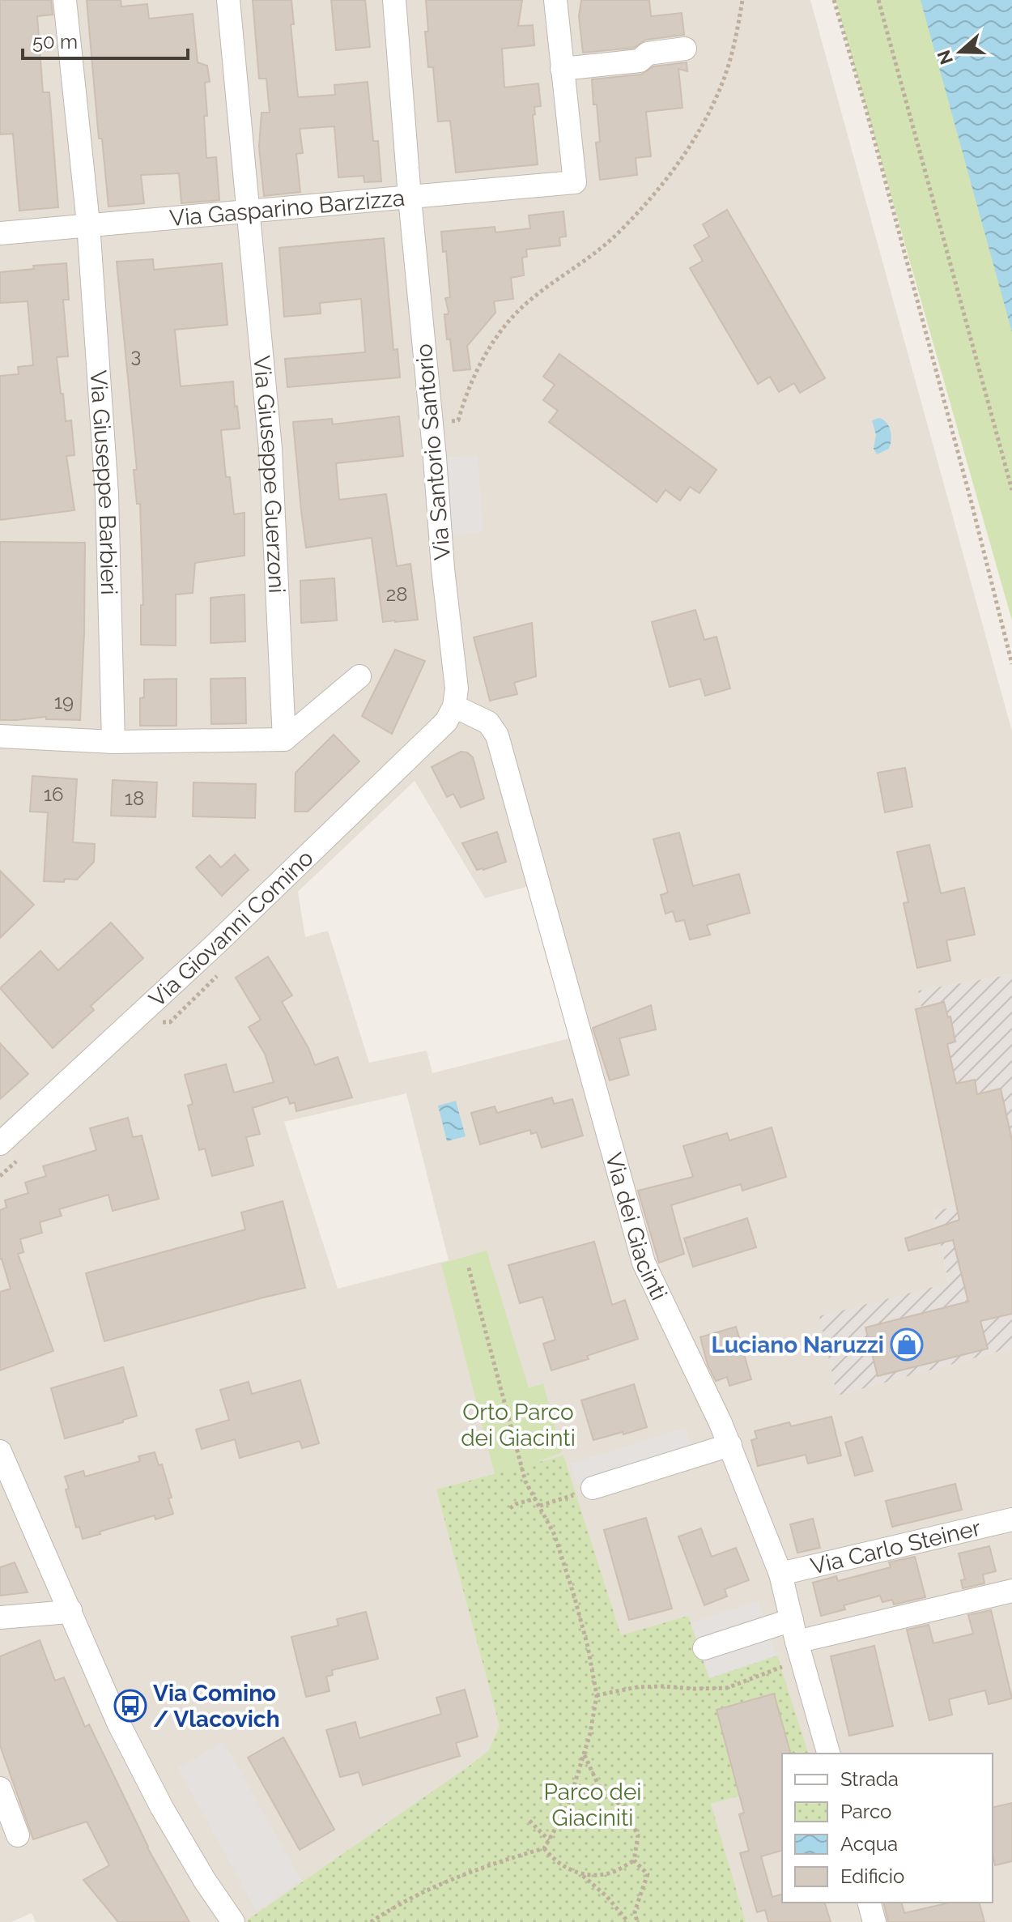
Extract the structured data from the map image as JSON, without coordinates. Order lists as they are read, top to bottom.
{
  "streets": {
    "street": [
      "Via Gasparino Barzizza",
      "Via Santorio Santorio",
      "Via Giuseppe Guerzoni",
      "Via Giuseppe Barbieri",
      "Via Giovanni Comino",
      "Via dei Giacinti",
      "Via Carlo Steiner"
    ]
  },
  "crossings": [
    ["Via Gasparino Barzizza", "Via Santorio Santorio"],
    ["Via Gasparino Barzizza", "Via Giuseppe Guerzoni"],
    ["Via Gasparino Barzizza", "Via Giuseppe Barbieri"],
    ["Via Santorio Santorio", "Via Giovanni Comino"],
    ["Via Santorio Santorio", "Via dei Giacinti"],
    ["Via Giovanni Comino", "Via dei Giacinti"],
    ["Via dei Giacinti", "Via Carlo Steiner"]
  ],
  "parks": ["Orto Parco dei Giacinti", "Parco dei Giaciniti"],
  "places": {
    "shop": ["Luciano Naruzzi"],
    "bus stop": ["Via Comino / Vlacovich"]
  },
  "house_numbers": [
    "3",
    "28",
    "19",
    "16",
    "18"
  ],
  "legend": [
    "Strada",
    "Parco",
    "Acqua",
    "Edificio"
  ],
  "scale_bar": "50 m",
  "north": "left"
}
